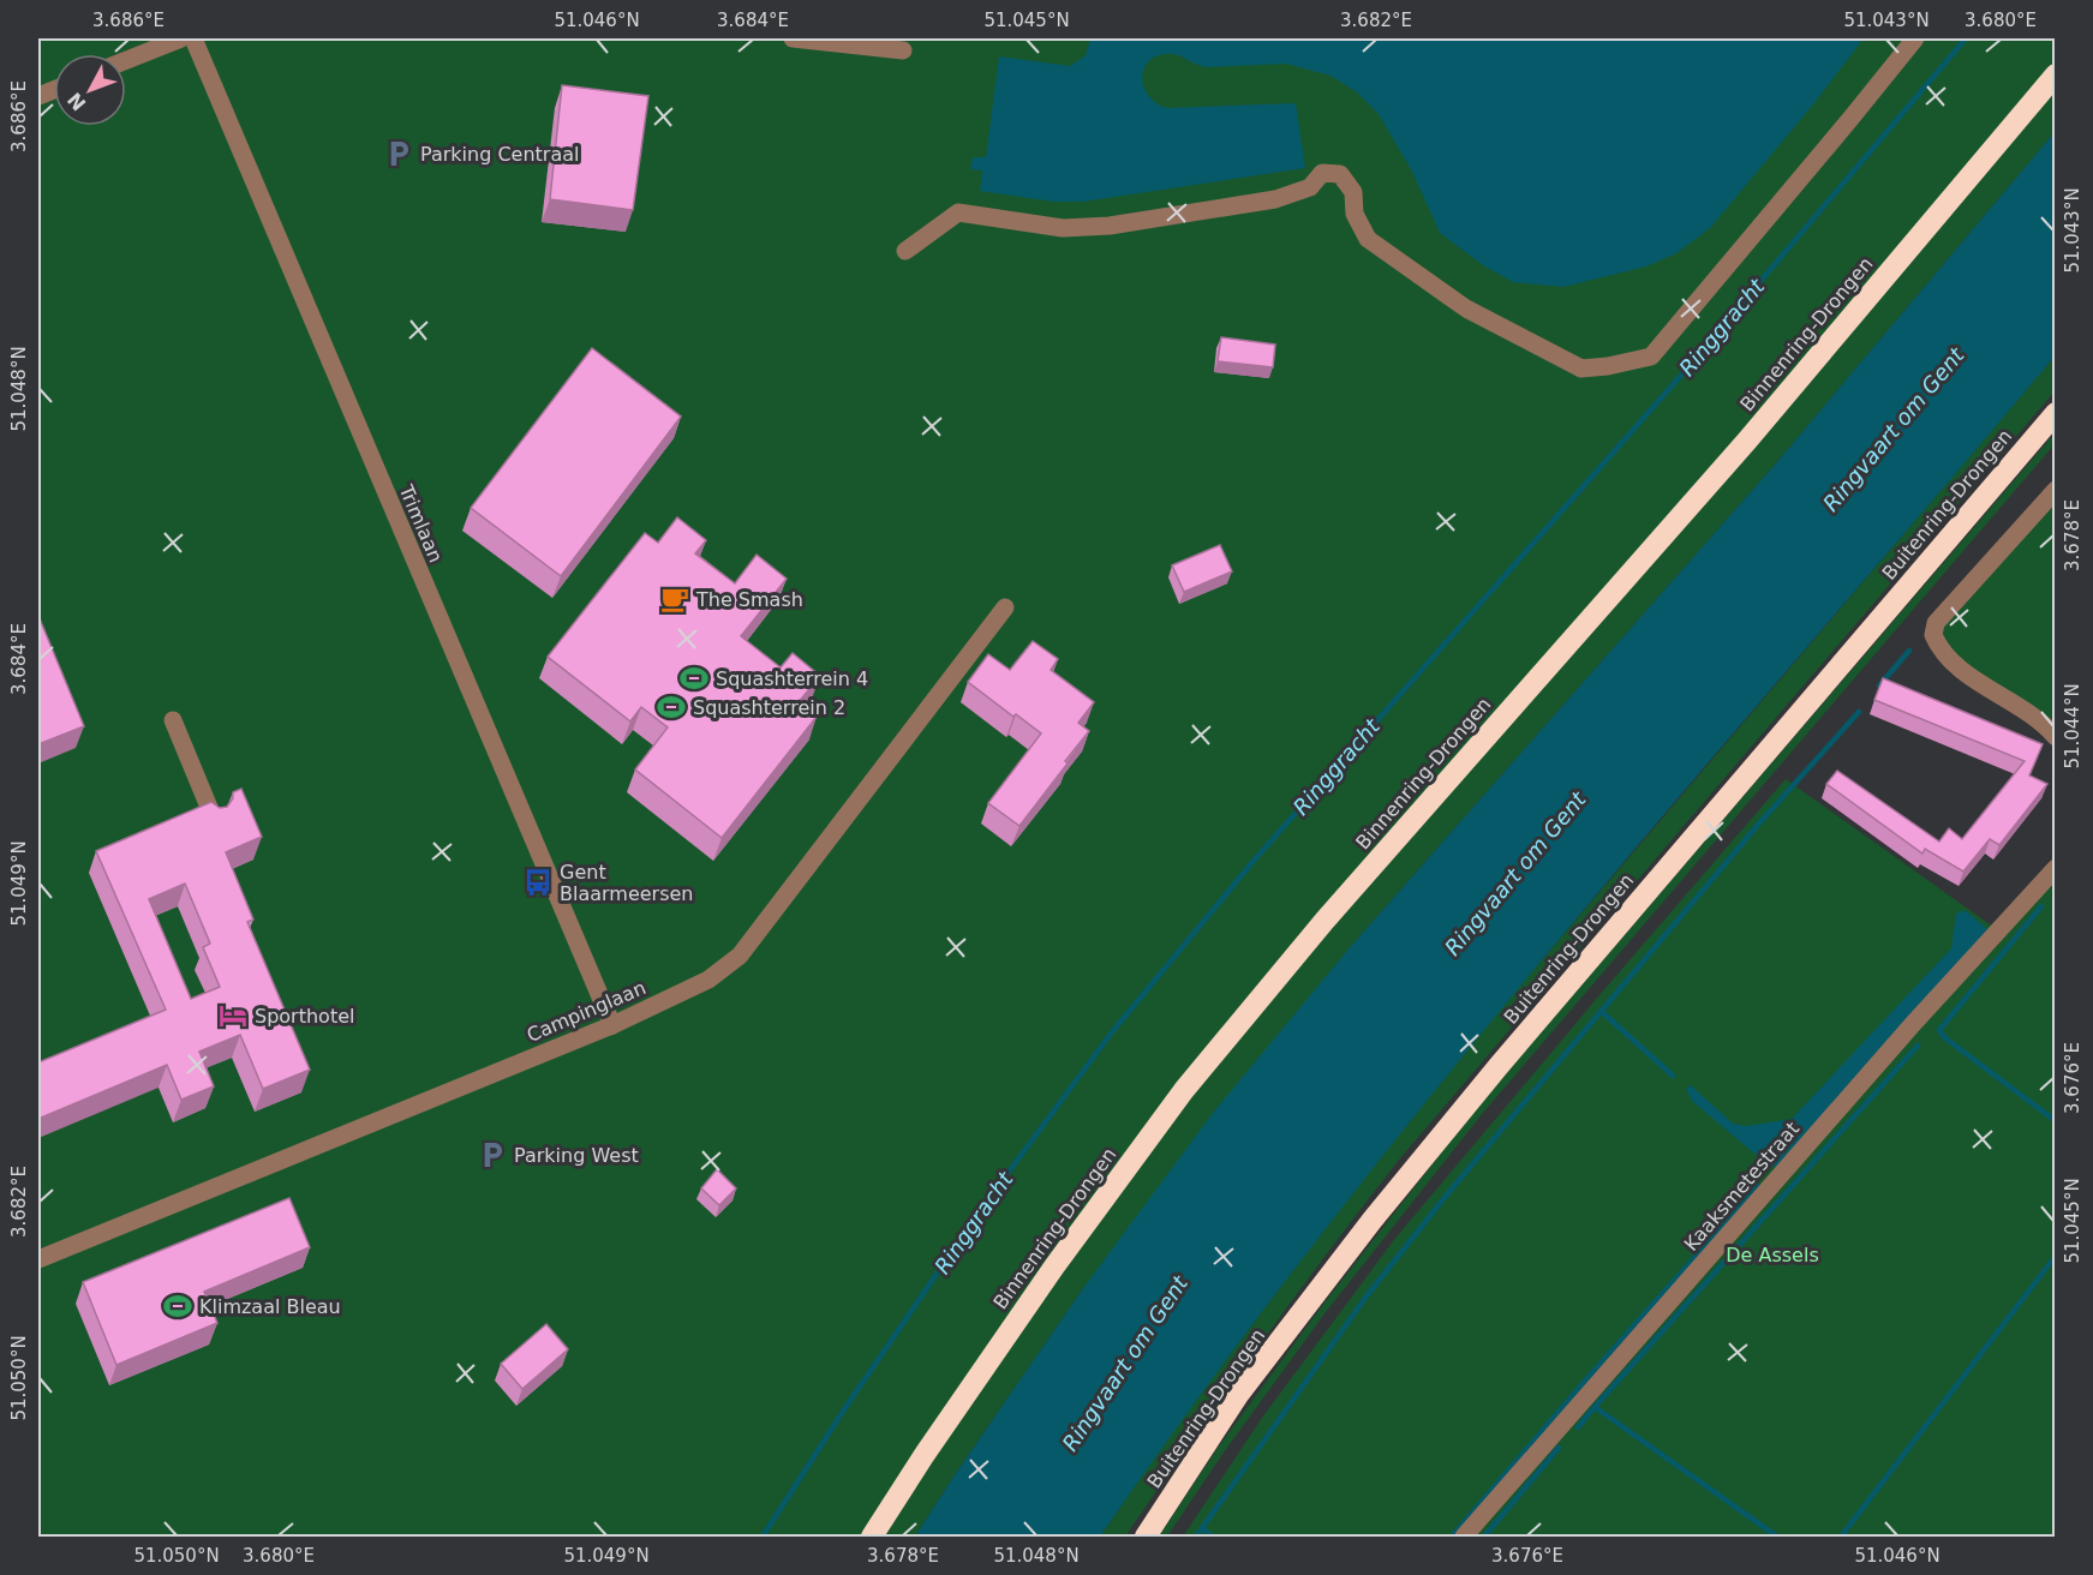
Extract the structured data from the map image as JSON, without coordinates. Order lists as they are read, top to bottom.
{
  "streets": {
    "highway": ["Binnenring-Drongen", "Buitenring-Drongen"],
    "street": ["Trimlaan", "Campinglaan", "Kaaksmetestraat"]
  },
  "crossings": [
    ["Trimlaan", "Campinglaan"]
  ],
  "water": ["Ringgracht", "Ringvaart om Gent"],
  "parks": ["De Assels"],
  "places": {
    "parking": ["Parking Centraal", "Parking West"],
    "cafe": ["The Smash"],
    "sports": ["Squashterrein 4", "Squashterrein 2", "Klimzaal Bleau"],
    "bus stop": ["Gent Blaarmeersen"],
    "hotel": ["Sporthotel"]
  },
  "north": "bottom left",
  "coordinates": [
    "3.686°E",
    "51.046°N",
    "3.684°E",
    "51.045°N",
    "3.682°E",
    "51.043°N",
    "3.680°E",
    "51.048°N",
    "3.678°E",
    "51.044°N",
    "51.049°N",
    "3.676°E",
    "51.050°N"
  ]
}
